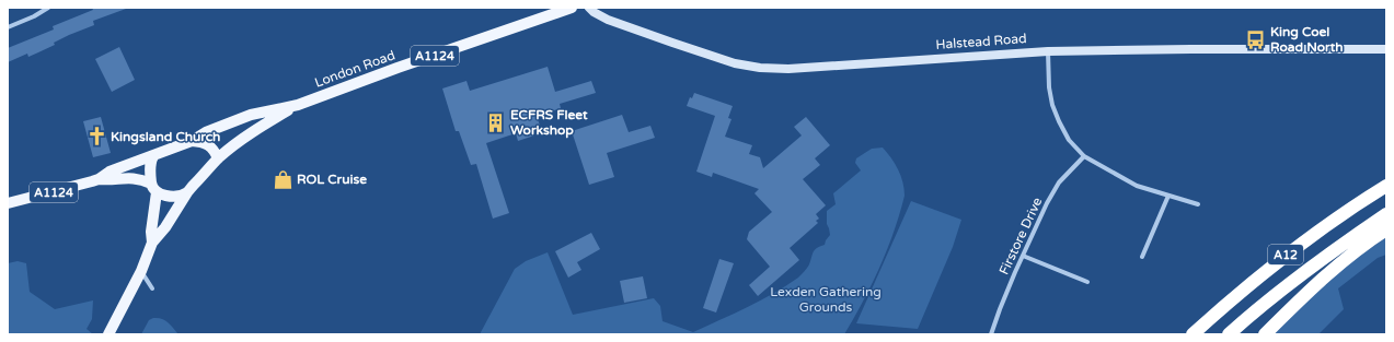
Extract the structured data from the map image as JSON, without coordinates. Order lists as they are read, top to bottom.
{
  "streets": {
    "highway": ["A12"],
    "main road": ["A1124", "London Road"],
    "street": ["Halstead Road", "Firstore Drive"]
  },
  "crossings": [
    ["A1124", "London Road"]
  ],
  "parks": ["Lexden Gathering Grounds"],
  "places": {
    "bus stop": ["King Coel Road North"],
    "building": ["ECFRS Fleet Workshop"],
    "church": ["Kingsland Church"],
    "shop": ["ROL Cruise"]
  }
}
